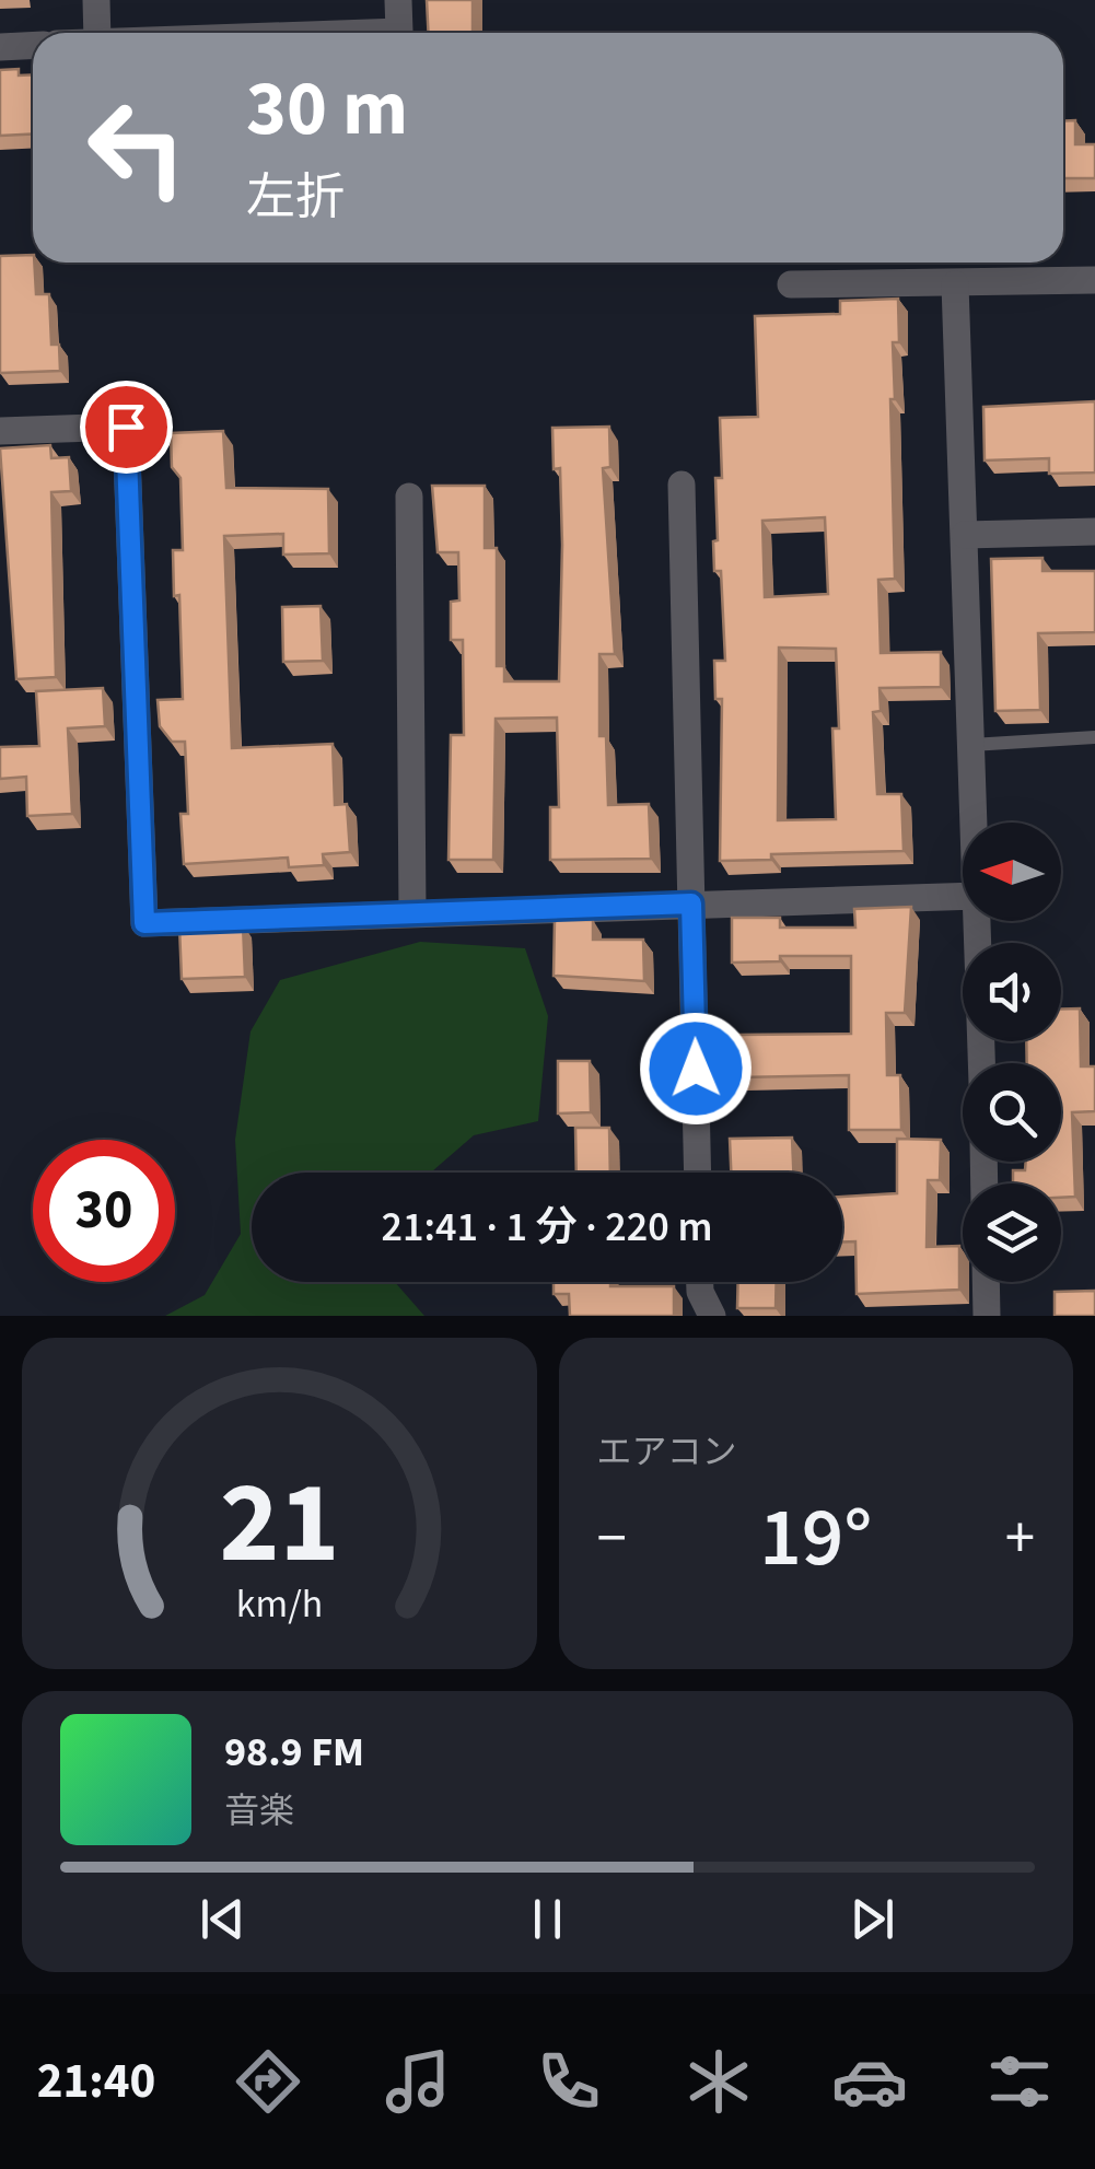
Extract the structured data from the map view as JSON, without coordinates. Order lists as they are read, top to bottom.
{
  "north": "left",
  "page": {
    "turn": ["30 m", "左折"],
    "limit": "30",
    "trip": "21:41 · 1 分 · 220 m",
    "tile": "エアコン",
    "heat": ["−", "19°", "+"],
    "song": ["98.9 FM", "音楽"],
    "tabs": "21:40",
    "gauge": ["21", "km/h"]
  }
}
